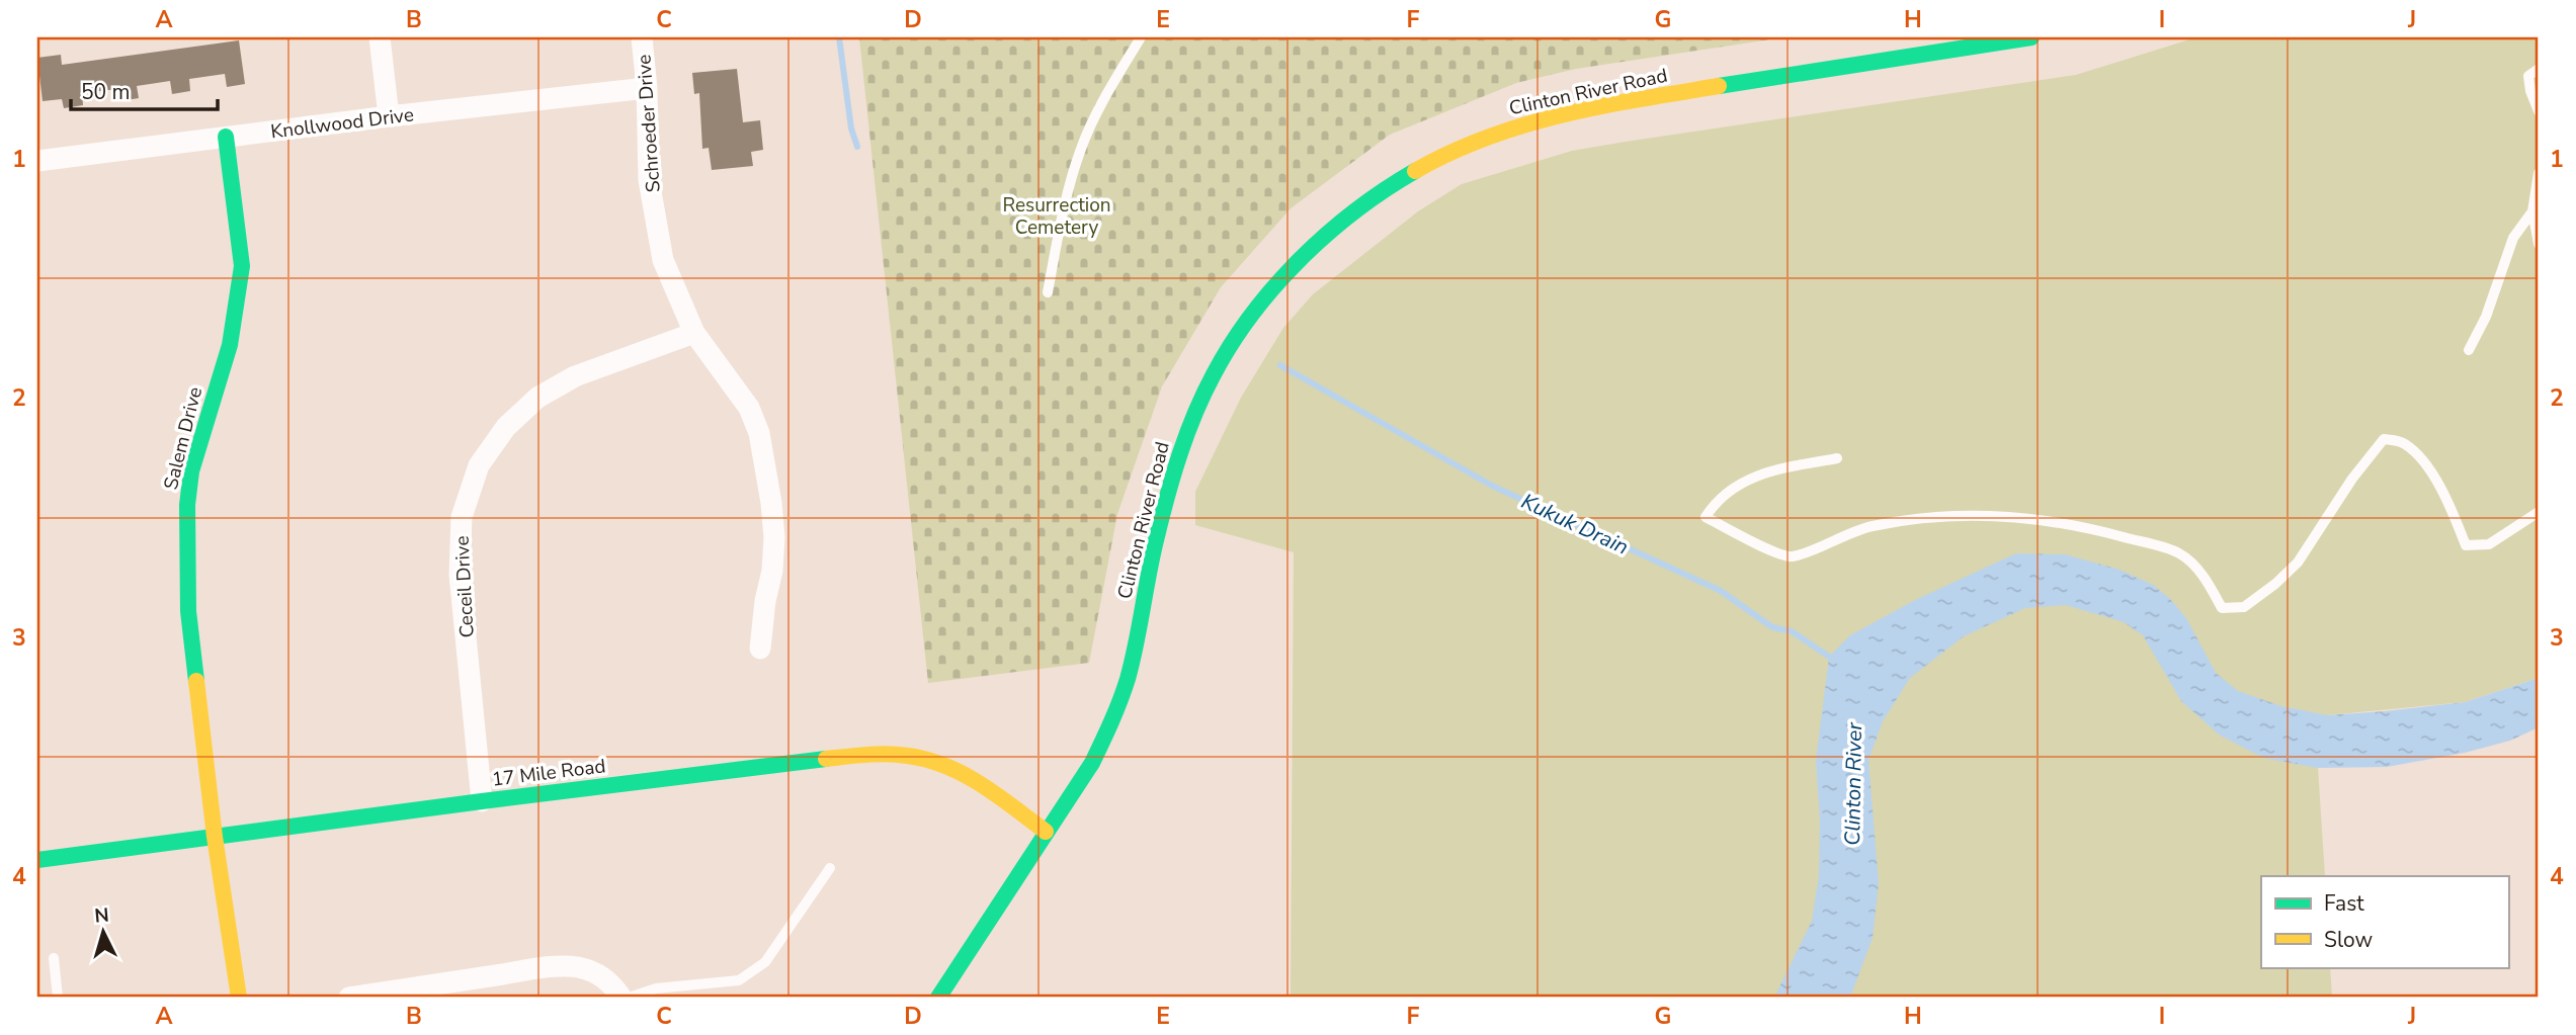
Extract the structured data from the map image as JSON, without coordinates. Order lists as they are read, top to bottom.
{
  "streets": {
    "street": [
      "Clinton River Road",
      "Knollwood Drive",
      "Schroeder Drive",
      "Salem Drive",
      "Ceceil Drive",
      "17 Mile Road"
    ]
  },
  "crossings": [
    ["Clinton River Road", "17 Mile Road"],
    ["Knollwood Drive", "Schroeder Drive"],
    ["Knollwood Drive", "Salem Drive"],
    ["Schroeder Drive", "Ceceil Drive"],
    ["Salem Drive", "17 Mile Road"],
    ["Ceceil Drive", "17 Mile Road"]
  ],
  "water": ["Kukuk Drain", "Clinton River"],
  "parks": ["Resurrection Cemetery"],
  "legend": ["Fast", "Slow"],
  "scale_bar": "50 m",
  "north": "top",
  "grid": {
    "columns": [
      "A",
      "B",
      "C",
      "D",
      "E",
      "F",
      "G",
      "H",
      "I",
      "J"
    ],
    "rows": [
      "1",
      "2",
      "3",
      "4"
    ]
  }
}
